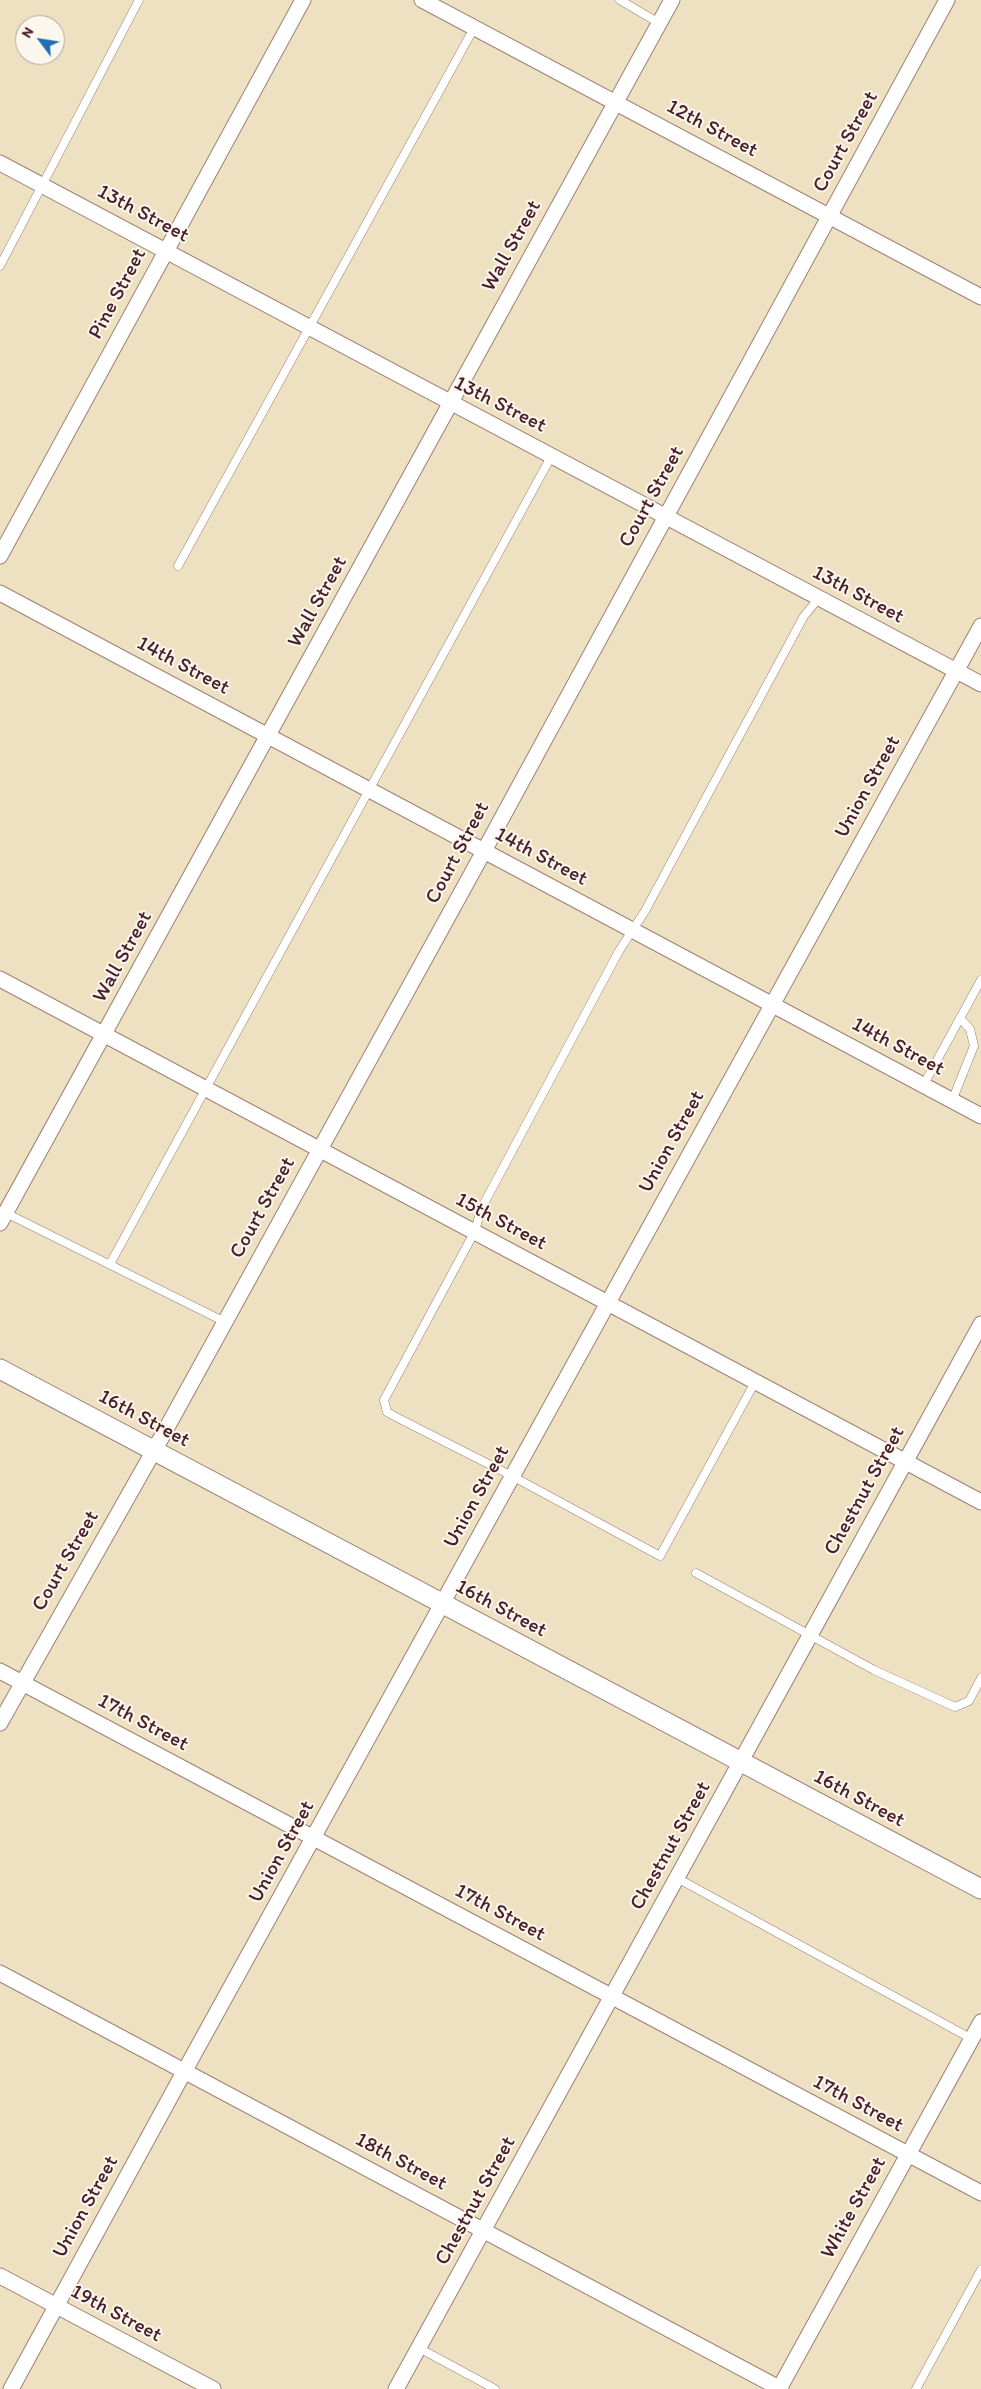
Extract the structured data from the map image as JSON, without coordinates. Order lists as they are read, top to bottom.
{
  "streets": {
    "street": [
      "12th Street",
      "Court Street",
      "13th Street",
      "Wall Street",
      "Pine Street",
      "14th Street",
      "Union Street",
      "15th Street",
      "16th Street",
      "Chestnut Street",
      "17th Street",
      "18th Street",
      "White Street",
      "19th Street"
    ]
  },
  "crossings": [
    ["12th Street", "Court Street"],
    ["12th Street", "Wall Street"],
    ["Court Street", "13th Street"],
    ["Court Street", "14th Street"],
    ["Court Street", "15th Street"],
    ["Court Street", "16th Street"],
    ["Court Street", "17th Street"],
    ["13th Street", "Wall Street"],
    ["13th Street", "Pine Street"],
    ["13th Street", "Union Street"],
    ["Wall Street", "14th Street"],
    ["Wall Street", "15th Street"],
    ["14th Street", "Union Street"],
    ["Union Street", "15th Street"],
    ["Union Street", "16th Street"],
    ["Union Street", "17th Street"],
    ["Union Street", "18th Street"],
    ["Union Street", "19th Street"],
    ["15th Street", "Chestnut Street"],
    ["16th Street", "Chestnut Street"],
    ["Chestnut Street", "17th Street"],
    ["Chestnut Street", "18th Street"],
    ["17th Street", "White Street"],
    ["18th Street", "White Street"]
  ],
  "north": "top left"
}
